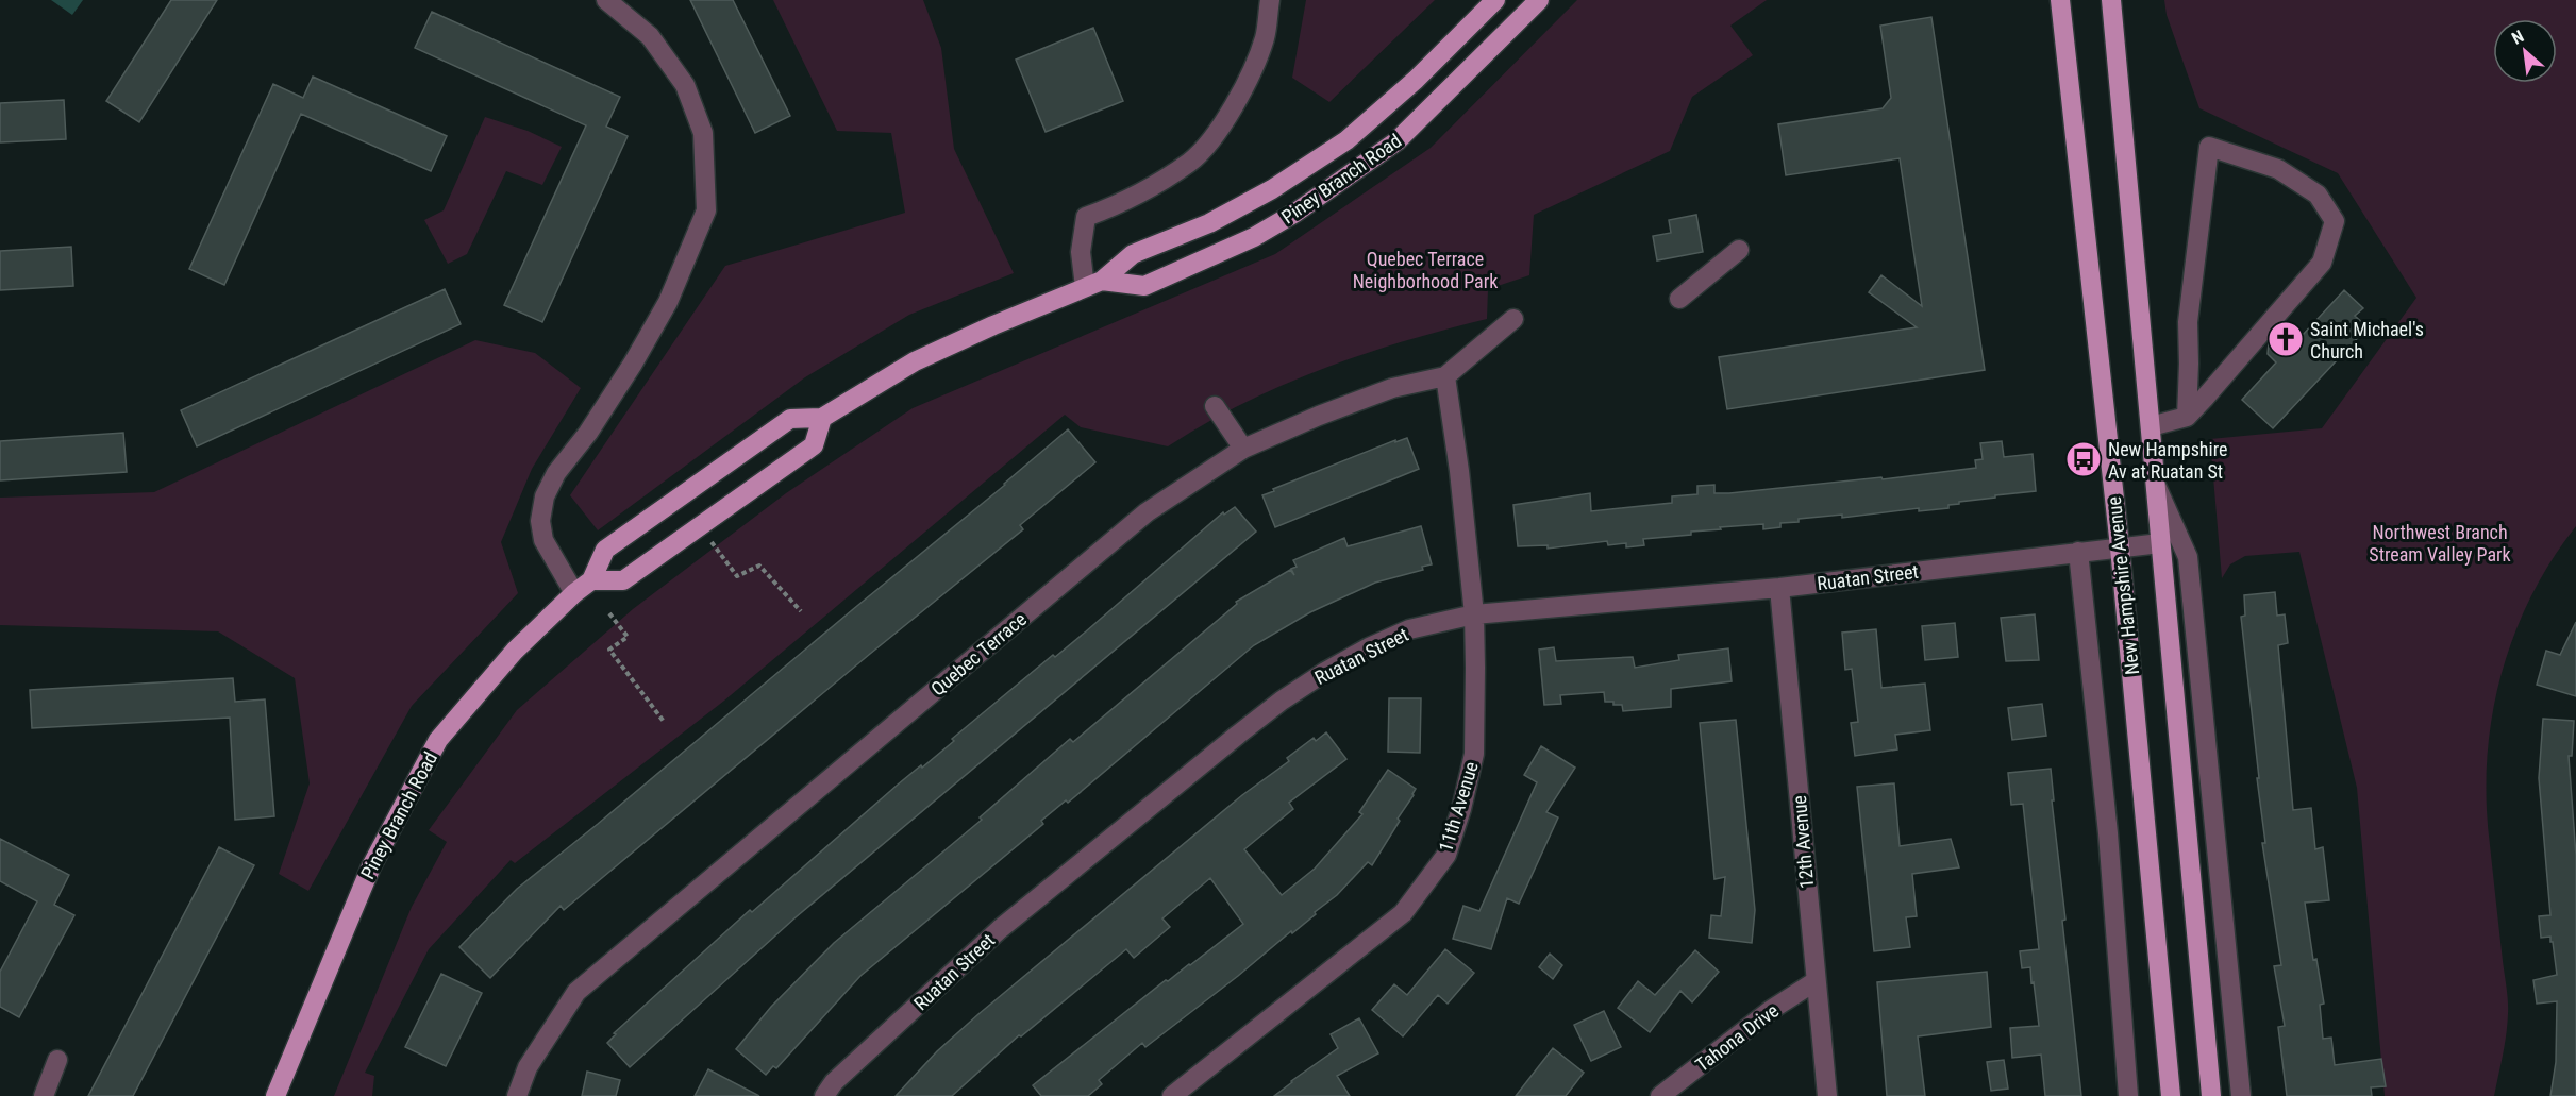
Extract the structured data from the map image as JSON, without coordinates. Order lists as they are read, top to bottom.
{
  "streets": {
    "main road": ["Piney Branch Road", "New Hampshire Avenue"],
    "street": [
      "Ruatan Street",
      "Quebec Terrace",
      "11th Avenue",
      "12th Avenue",
      "Tahona Drive"
    ]
  },
  "crossings": [
    ["Ruatan Street", "New Hampshire Avenue"],
    ["Ruatan Street", "11th Avenue"],
    ["Ruatan Street", "12th Avenue"],
    ["Quebec Terrace", "11th Avenue"],
    ["12th Avenue", "Tahona Drive"]
  ],
  "parks": ["Quebec Terrace Neighborhood Park", "Northwest Branch Stream Valley Park"],
  "places": {
    "church": ["Saint Michael's Church"],
    "bus stop": ["New Hampshire Av at Ruatan St"]
  },
  "north": "top left"
}
